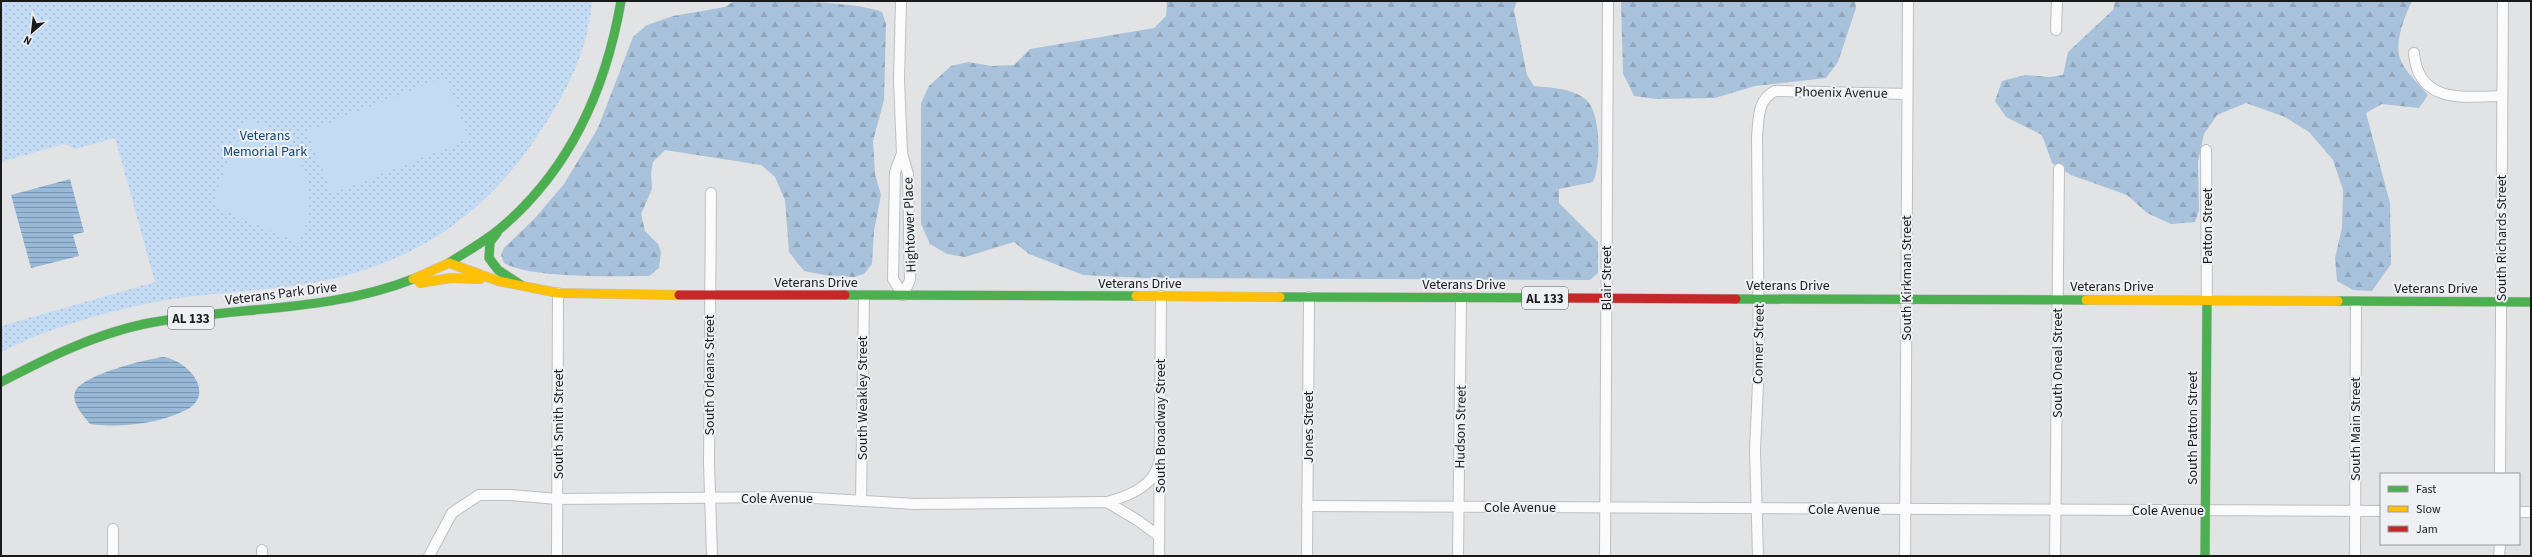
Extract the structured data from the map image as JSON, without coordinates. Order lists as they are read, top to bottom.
{
  "streets": {
    "main road": [
      "Veterans Drive",
      "Veterans Park Drive",
      "AL 133",
      "South Patton Street"
    ],
    "street": [
      "Phoenix Avenue",
      "Hightower Place",
      "Patton Street",
      "South Richards Street",
      "Blair Street",
      "South Kirkman Street",
      "Conner Street",
      "South Oneal Street",
      "South Orleans Street",
      "South Weakley Street",
      "South Smith Street",
      "South Broadway Street",
      "Jones Street",
      "Hudson Street",
      "South Main Street",
      "Cole Avenue"
    ]
  },
  "crossings": [
    ["Phoenix Avenue", "South Kirkman Street"],
    ["Phoenix Avenue", "Conner Street"],
    ["Hightower Place", "Veterans Drive"],
    ["Patton Street", "Veterans Drive"],
    ["Patton Street", "South Patton Street"],
    ["South Richards Street", "Veterans Drive"],
    ["Blair Street", "Veterans Drive"],
    ["Blair Street", "Cole Avenue"],
    ["South Kirkman Street", "Veterans Drive"],
    ["South Kirkman Street", "Cole Avenue"],
    ["Veterans Drive", "Veterans Park Drive"],
    ["Veterans Drive", "Conner Street"],
    ["Veterans Drive", "South Oneal Street"],
    ["Veterans Drive", "South Orleans Street"],
    ["Veterans Drive", "South Weakley Street"],
    ["Veterans Drive", "South Smith Street"],
    ["Veterans Drive", "South Broadway Street"],
    ["Veterans Drive", "Jones Street"],
    ["Veterans Drive", "Hudson Street"],
    ["Veterans Drive", "South Patton Street"],
    ["Veterans Drive", "South Main Street"],
    ["Conner Street", "Cole Avenue"],
    ["South Oneal Street", "Cole Avenue"],
    ["South Orleans Street", "Cole Avenue"],
    ["South Weakley Street", "Cole Avenue"],
    ["South Smith Street", "Cole Avenue"],
    ["South Broadway Street", "Cole Avenue"],
    ["Jones Street", "Cole Avenue"],
    ["Hudson Street", "Cole Avenue"],
    ["South Patton Street", "Cole Avenue"],
    ["South Main Street", "Cole Avenue"]
  ],
  "parks": ["Veterans Memorial Park"],
  "legend": ["Fast", "Slow", "Jam"],
  "north": "bottom left"
}
